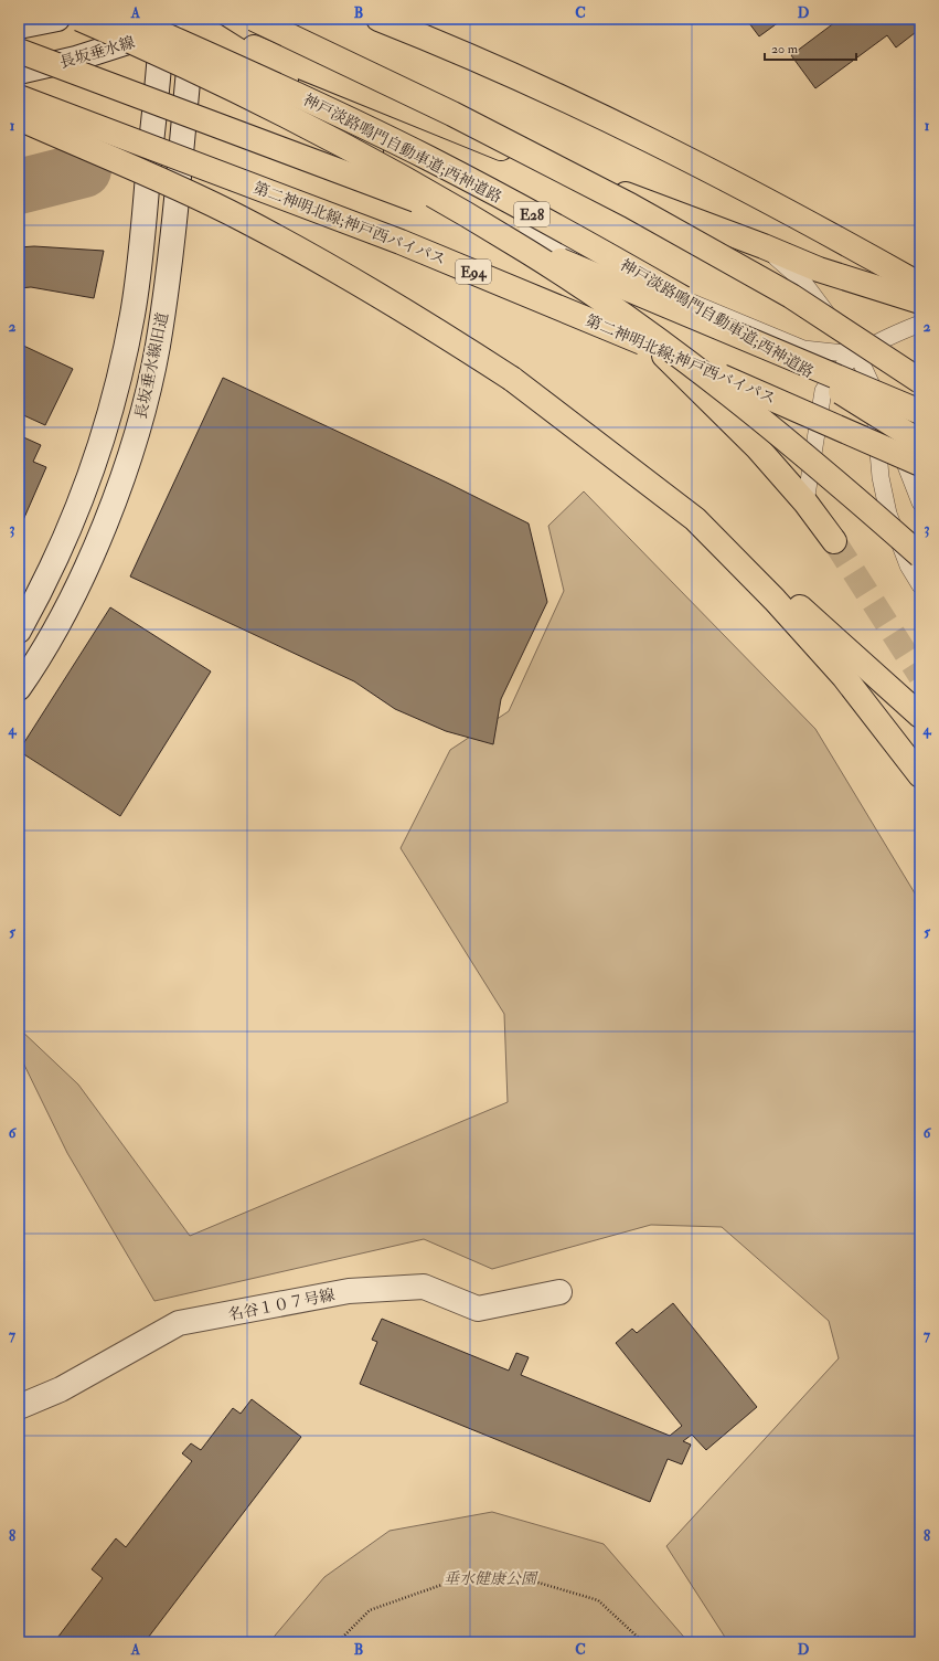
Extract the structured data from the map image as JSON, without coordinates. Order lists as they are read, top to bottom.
{
  "streets": {
    "highway": [
      "神戸淡路鳴門自動車道;西神道路",
      "E28",
      "第二神明北線;神戸西バイパス",
      "E94"
    ],
    "street": ["長坂垂水線", "長坂垂水線旧道", "名谷１０７号線"]
  },
  "crossings": [
    ["長坂垂水線", "長坂垂水線旧道"]
  ],
  "parks": ["垂水健康公園"],
  "scale_bar": "20 m",
  "grid": {
    "columns": [
      "A",
      "B",
      "C",
      "D"
    ],
    "rows": [
      "1",
      "2",
      "3",
      "4",
      "5",
      "6",
      "7",
      "8"
    ]
  }
}
